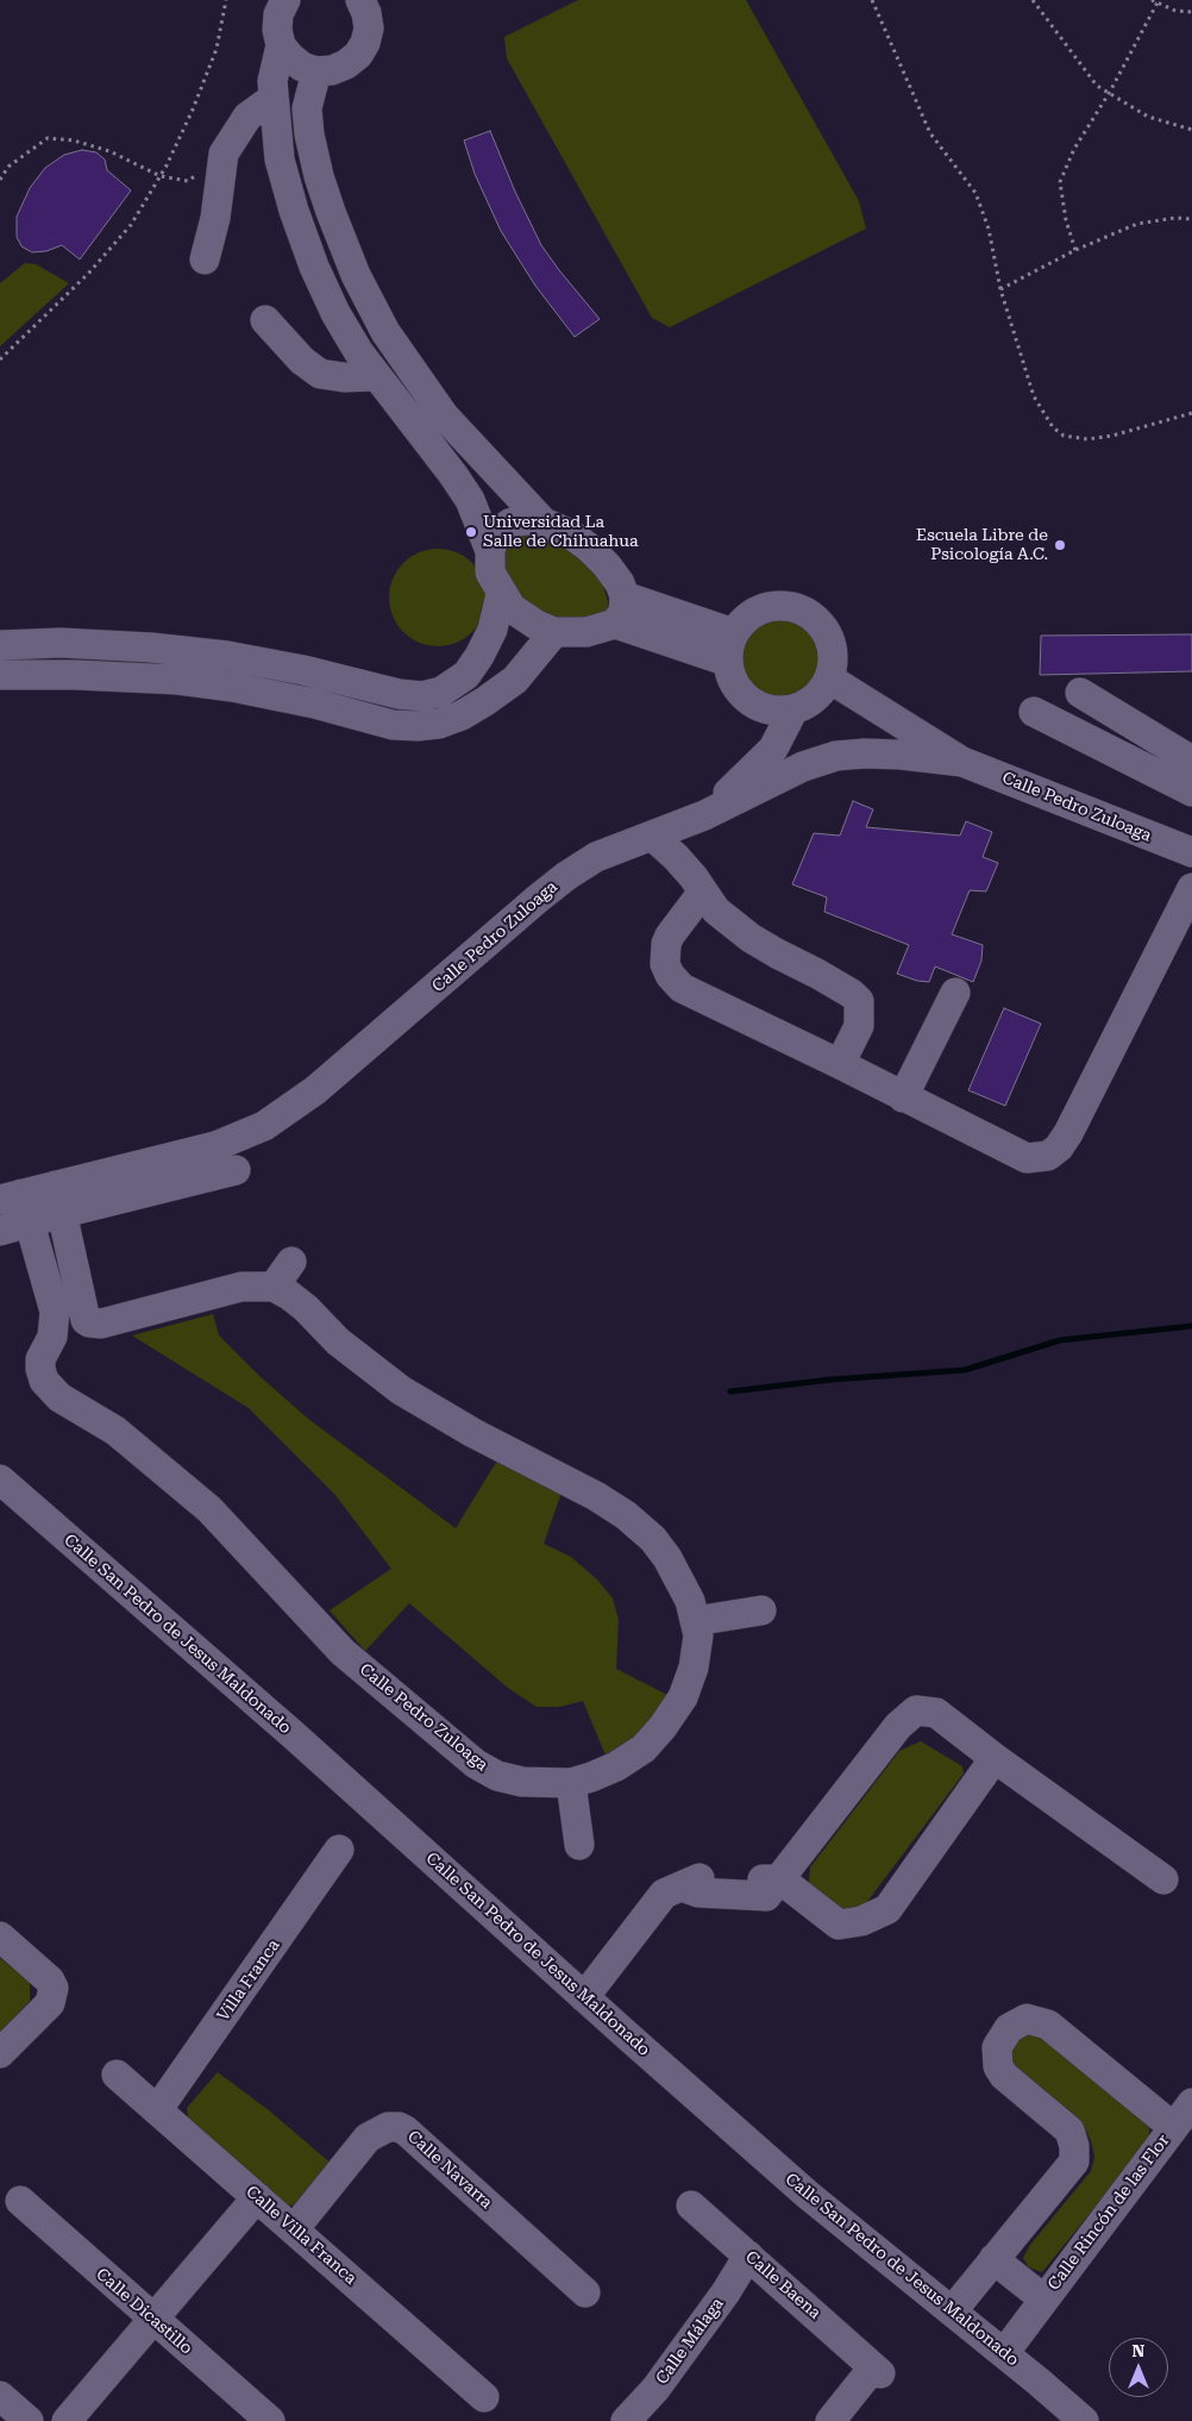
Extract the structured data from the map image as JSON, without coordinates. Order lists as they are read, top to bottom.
{
  "streets": {
    "street": [
      "Calle Pedro Zuloaga",
      "Calle San Pedro de Jesus Maldonado",
      "Villa Franca",
      "Calle Navarra",
      "Calle Rincón de las Flor",
      "Calle Villa Franca",
      "Calle Baena",
      "Calle Dicastillo",
      "Calle Málaga"
    ]
  },
  "crossings": [
    ["Calle San Pedro de Jesus Maldonado", "Calle Rincón de las Flor"],
    ["Villa Franca", "Calle Villa Franca"],
    ["Calle Navarra", "Calle Villa Franca"],
    ["Calle Baena", "Calle Málaga"]
  ],
  "places": ["Universidad La Salle de Chihuahua", "Escuela Libre de Psicología A.C."],
  "north": "top"
}
